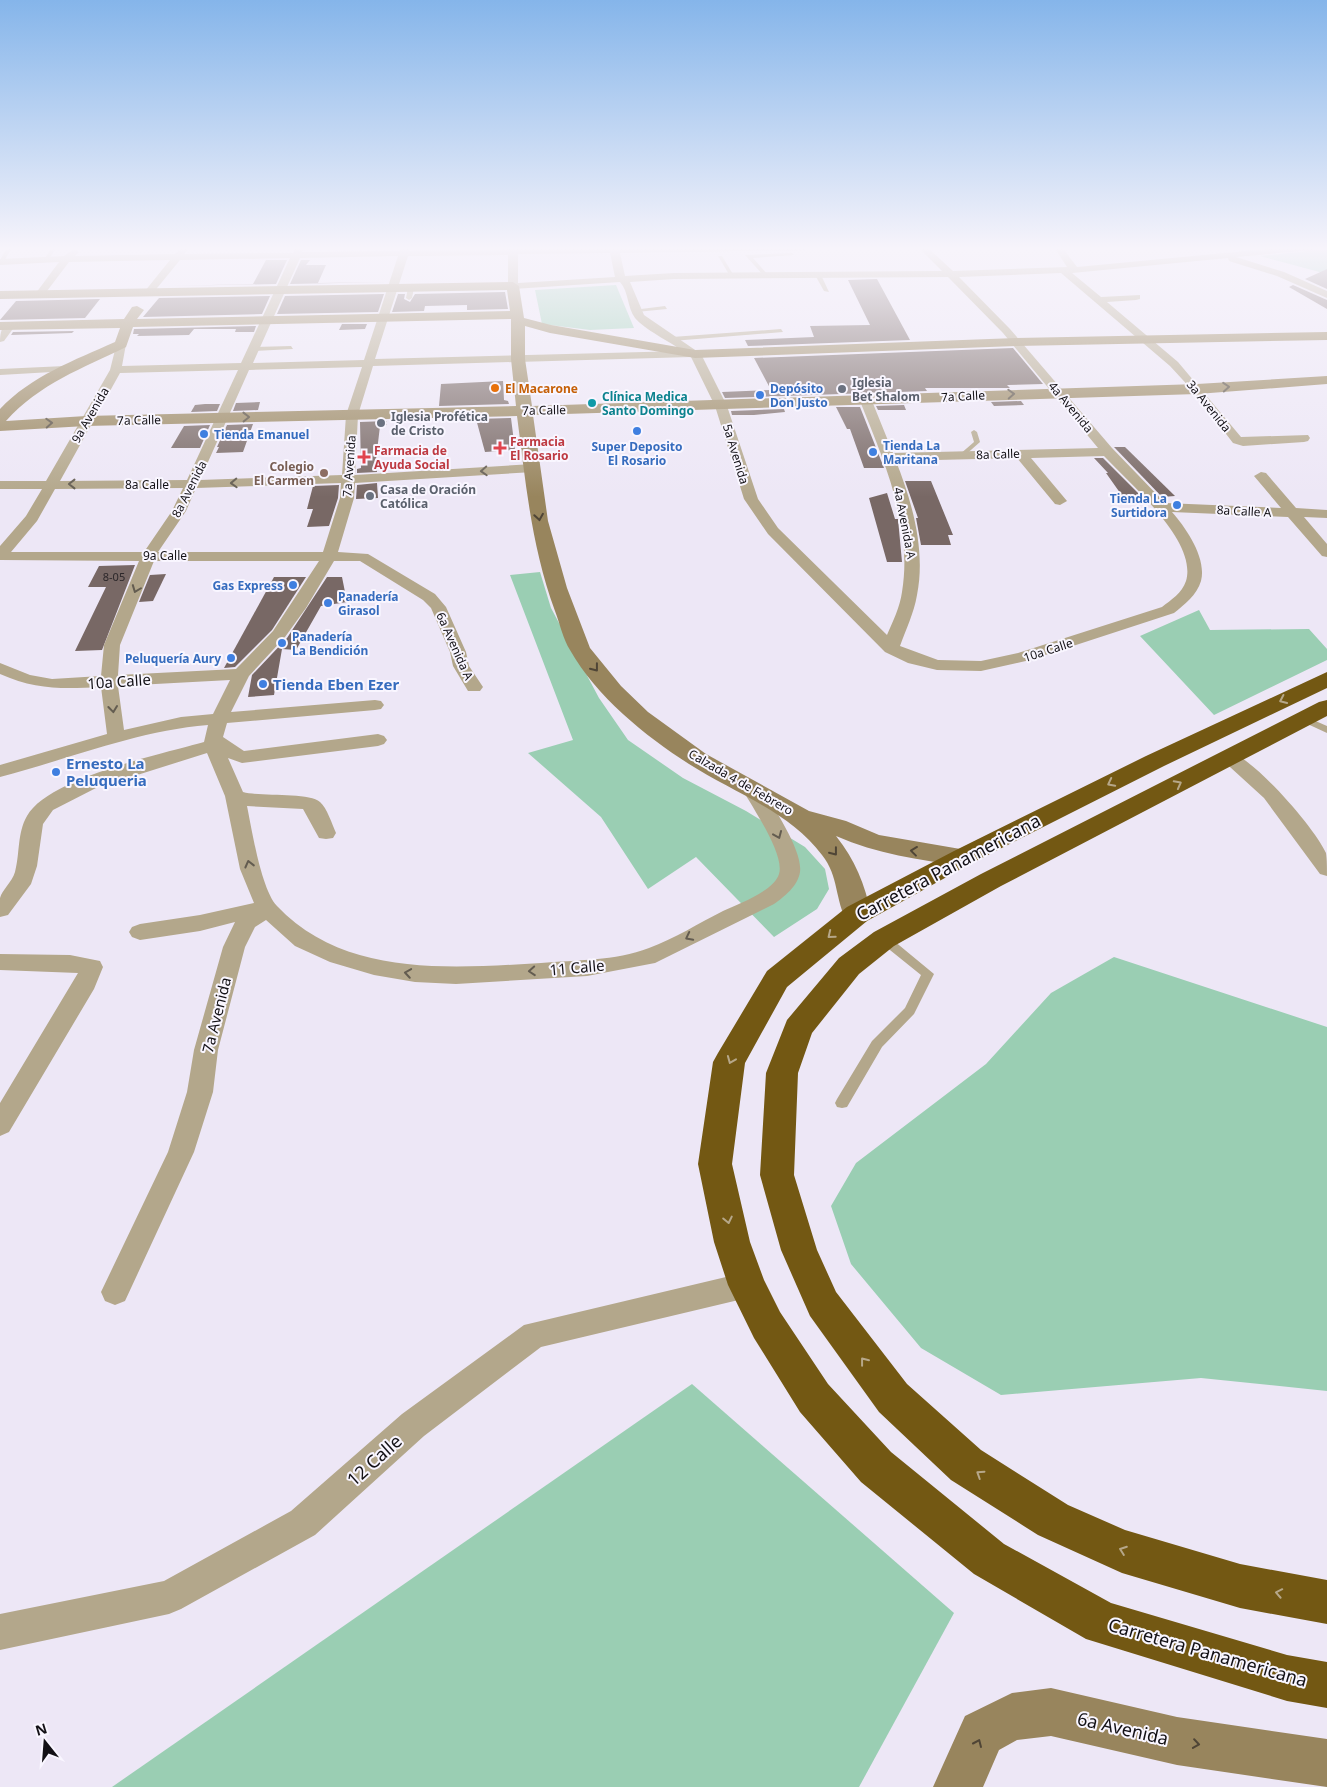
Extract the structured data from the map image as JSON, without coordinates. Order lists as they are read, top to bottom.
{
  "streets": {
    "highway": ["Carretera Panamericana"],
    "street": [
      "7a Calle",
      "3a Avenida",
      "4a Avenida",
      "9a Avenida",
      "5a Avenida",
      "8a Calle",
      "7a Avenida",
      "8a Avenida",
      "8a Calle A",
      "4a Avenida A",
      "9a Calle",
      "6a Avenida A",
      "10a Calle",
      "Calzada 4 de Febrero",
      "11 Calle",
      "12 Calle",
      "6a Avenida"
    ]
  },
  "crossings": [
    ["7a Calle", "3a Avenida"],
    ["7a Calle", "4a Avenida"],
    ["7a Calle", "9a Avenida"],
    ["7a Calle", "5a Avenida"],
    ["7a Calle", "7a Avenida"],
    ["7a Calle", "8a Avenida"],
    ["7a Calle", "4a Avenida A"],
    ["4a Avenida", "8a Calle"],
    ["4a Avenida", "8a Calle A"],
    ["4a Avenida", "10a Calle"],
    ["9a Avenida", "8a Calle"],
    ["9a Avenida", "9a Calle"],
    ["5a Avenida", "4a Avenida A"],
    ["5a Avenida", "10a Calle"],
    ["8a Calle", "7a Avenida"],
    ["8a Calle", "8a Avenida"],
    ["8a Calle", "4a Avenida A"],
    ["8a Calle", "Calzada 4 de Febrero"],
    ["7a Avenida", "9a Calle"],
    ["7a Avenida", "6a Avenida A"],
    ["7a Avenida", "10a Calle"],
    ["7a Avenida", "11 Calle"],
    ["8a Avenida", "9a Calle"],
    ["8a Avenida", "10a Calle"],
    ["4a Avenida A", "10a Calle"],
    ["9a Calle", "6a Avenida A"],
    ["Calzada 4 de Febrero", "Carretera Panamericana"],
    ["Calzada 4 de Febrero", "11 Calle"],
    ["Carretera Panamericana", "12 Calle"]
  ],
  "one_way": ["8a Avenida", "6a Avenida"],
  "places": {
    "other": [
      "El Macarone",
      "Iglesia Bet Shalom",
      "Depósito Don Justo",
      "Clínica Medica Santo Domingo",
      "Iglesia Profética de Cristo",
      "Super Deposito El Rosario",
      "Tienda Emanuel",
      "Tienda La Maritana",
      "Colegio El Carmen",
      "Casa de Oración Católica",
      "Tienda La Surtidora",
      "Gas Express",
      "Panadería Girasol",
      "Panadería La Bendición",
      "Peluquería Aury",
      "Tienda Eben Ezer",
      "Ernesto La Peluqueria"
    ],
    "health": ["Farmacia El Rosario", "Farmacia de Ayuda Social"]
  },
  "house_numbers": ["8-05"],
  "north": "top"
}
